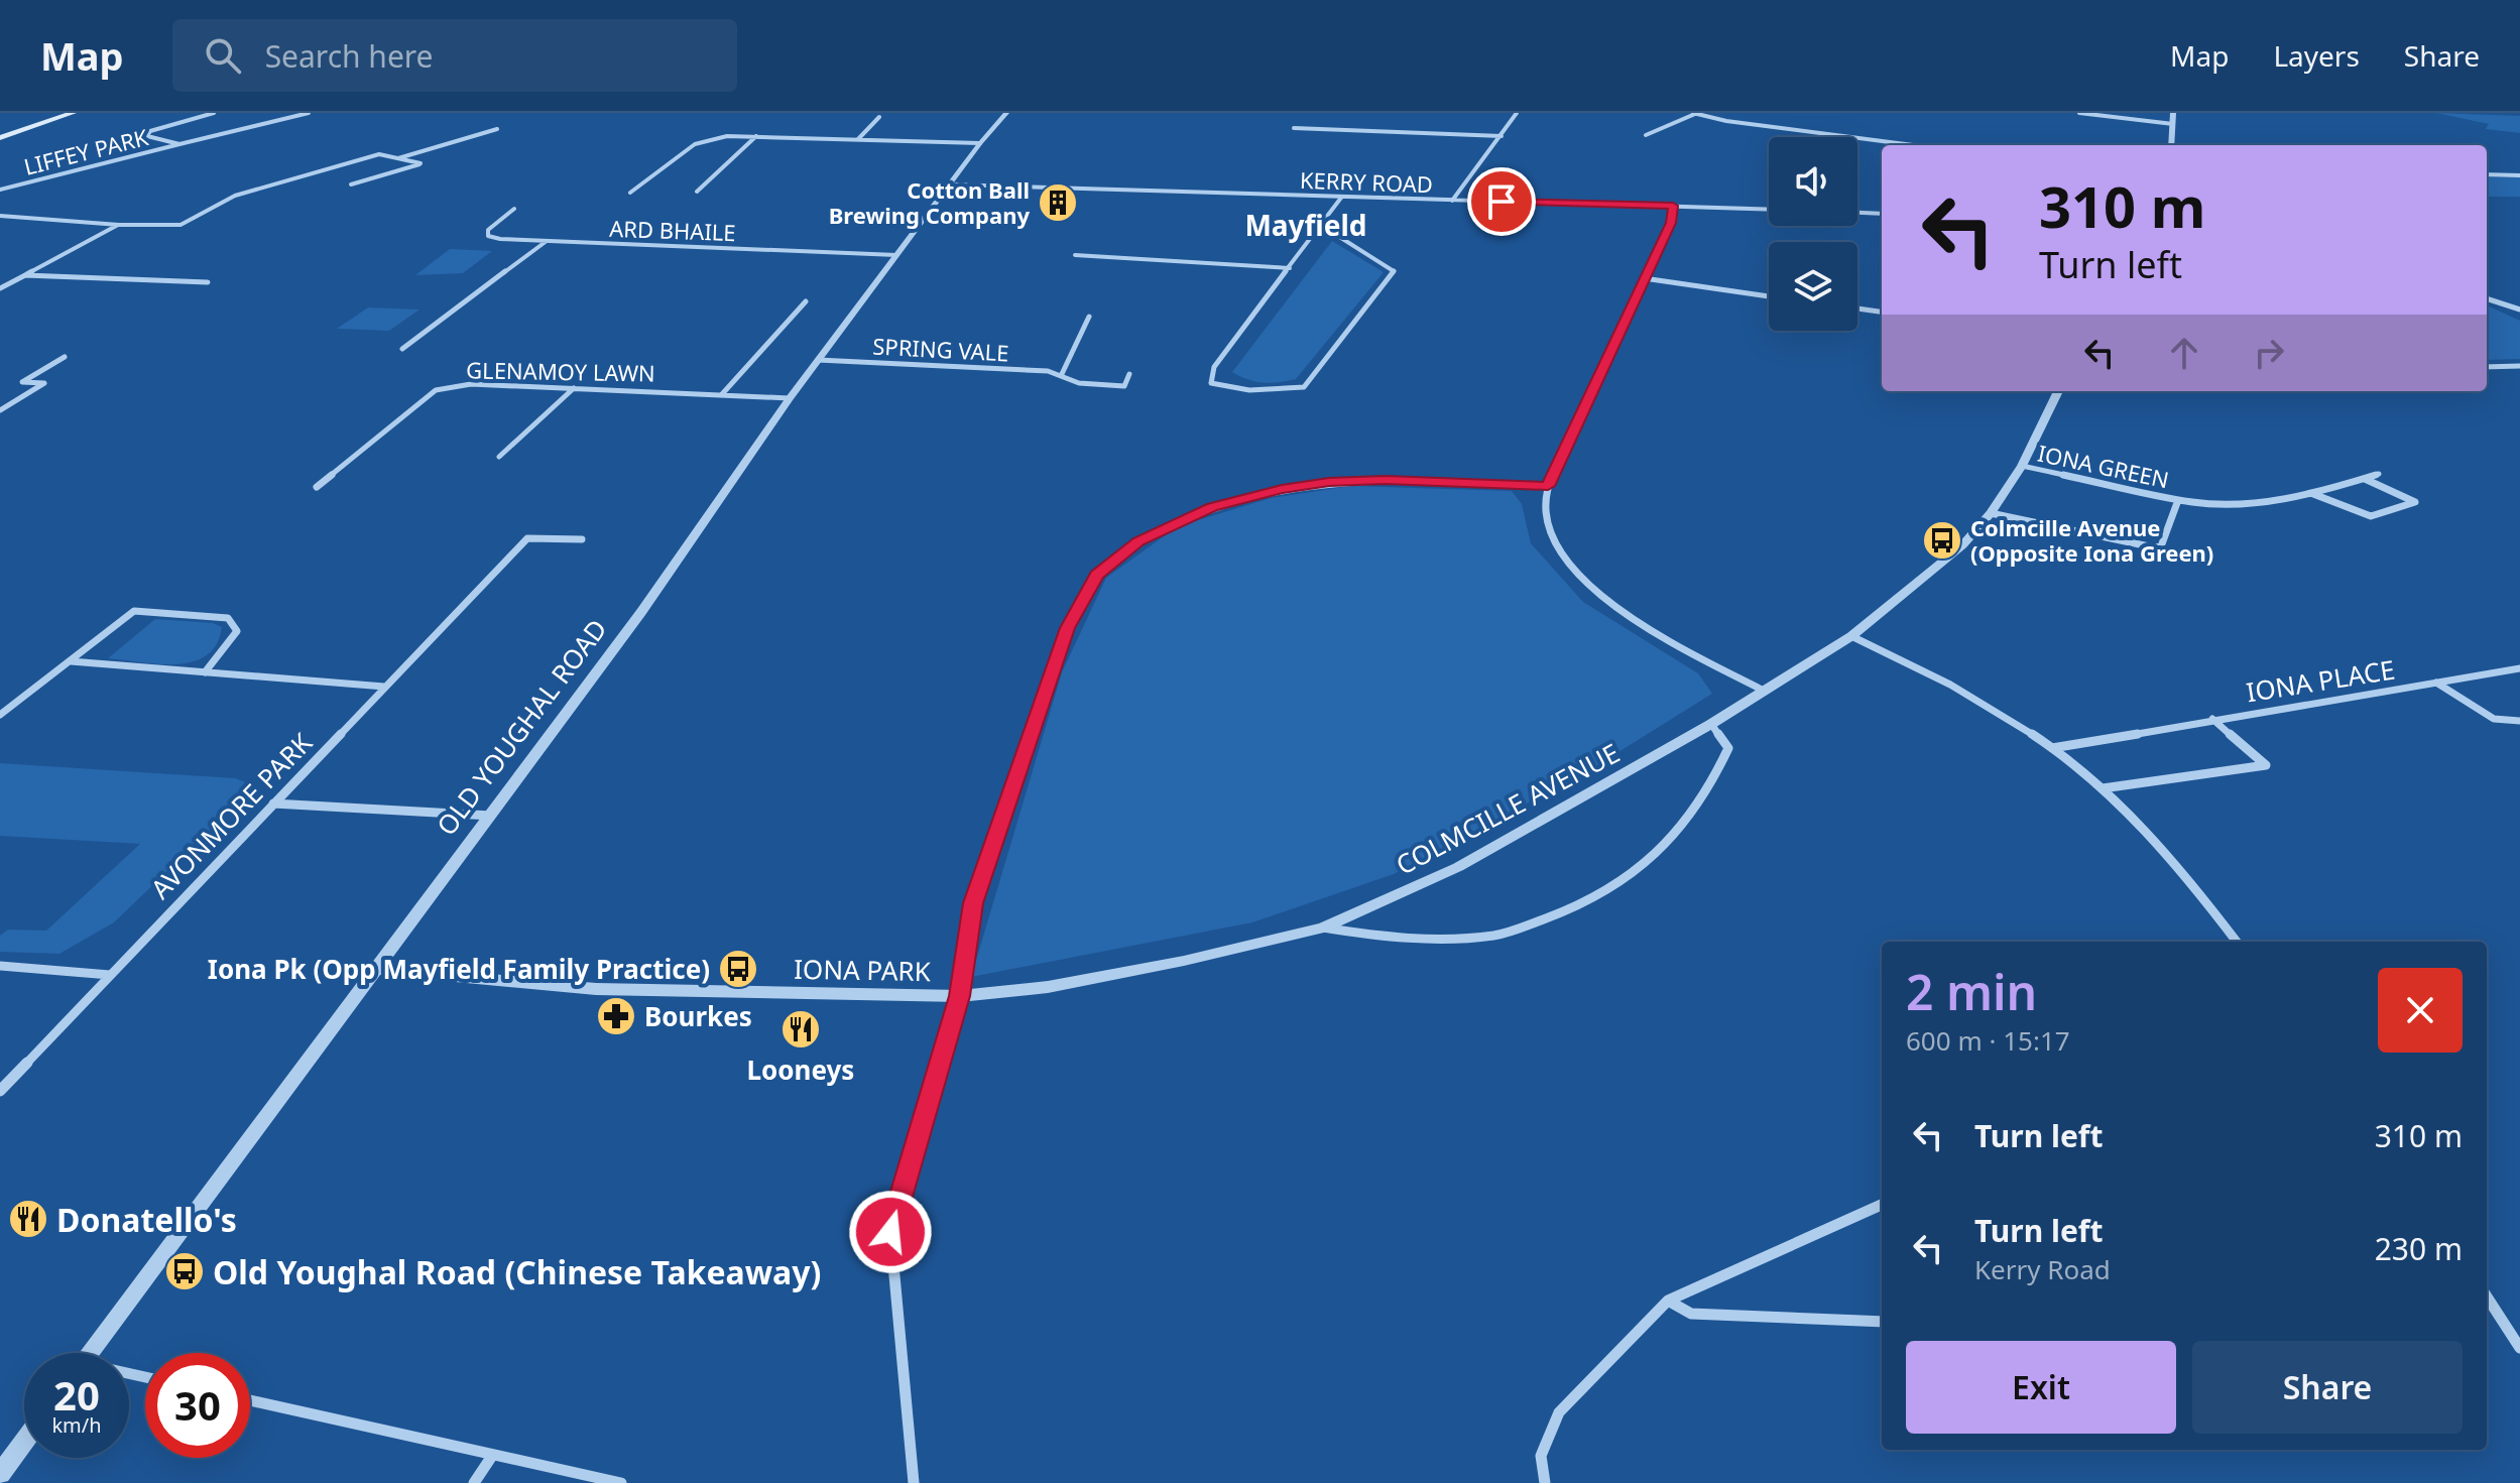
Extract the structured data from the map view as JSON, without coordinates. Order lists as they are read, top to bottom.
{
  "streets": {
    "street": [
      "LIFFEY PARK",
      "KERRY ROAD",
      "ARD BHAILE",
      "SPRING VALE",
      "GLENAMOY LAWN",
      "IONA GREEN",
      "IONA PLACE",
      "OLD YOUGHAL ROAD",
      "COLMCILLE AVENUE",
      "AVONMORE PARK",
      "IONA PARK"
    ]
  },
  "crossings": [
    ["KERRY ROAD", "OLD YOUGHAL ROAD"],
    ["ARD BHAILE", "OLD YOUGHAL ROAD"],
    ["SPRING VALE", "OLD YOUGHAL ROAD"],
    ["GLENAMOY LAWN", "OLD YOUGHAL ROAD"],
    ["IONA GREEN", "COLMCILLE AVENUE"],
    ["OLD YOUGHAL ROAD", "IONA PARK"],
    ["COLMCILLE AVENUE", "IONA PARK"]
  ],
  "districts": ["Mayfield"],
  "places": {
    "building": ["Cotton Ball Brewing Company"],
    "bus stop": ["Colmcille Avenue (Opposite Iona Green)", "Iona Pk (Opp Mayfield Family Practice)", "Old Youghal Road (Chinese Takeaway)"],
    "pharmacy": ["Bourkes"],
    "restaurant": ["Looneys", "Donatello's"]
  },
  "page": {
    "header": "Map",
    "search": "Search here",
    "nav": ["Map", "Layers", "Share"],
    "turn": ["310 m", "Turn left"],
    "heading": ["2 min", "600 m · 15:17"],
    "list": [
      {
        "name": "Turn left",
        "value": "310 m"
      },
      {
        "name": "Turn left",
        "note": "Kerry Road",
        "value": "230 m"
      }
    ],
    "buttons": ["Exit", "Share"],
    "speed": "20 km/h",
    "limit": "30"
  }
}
